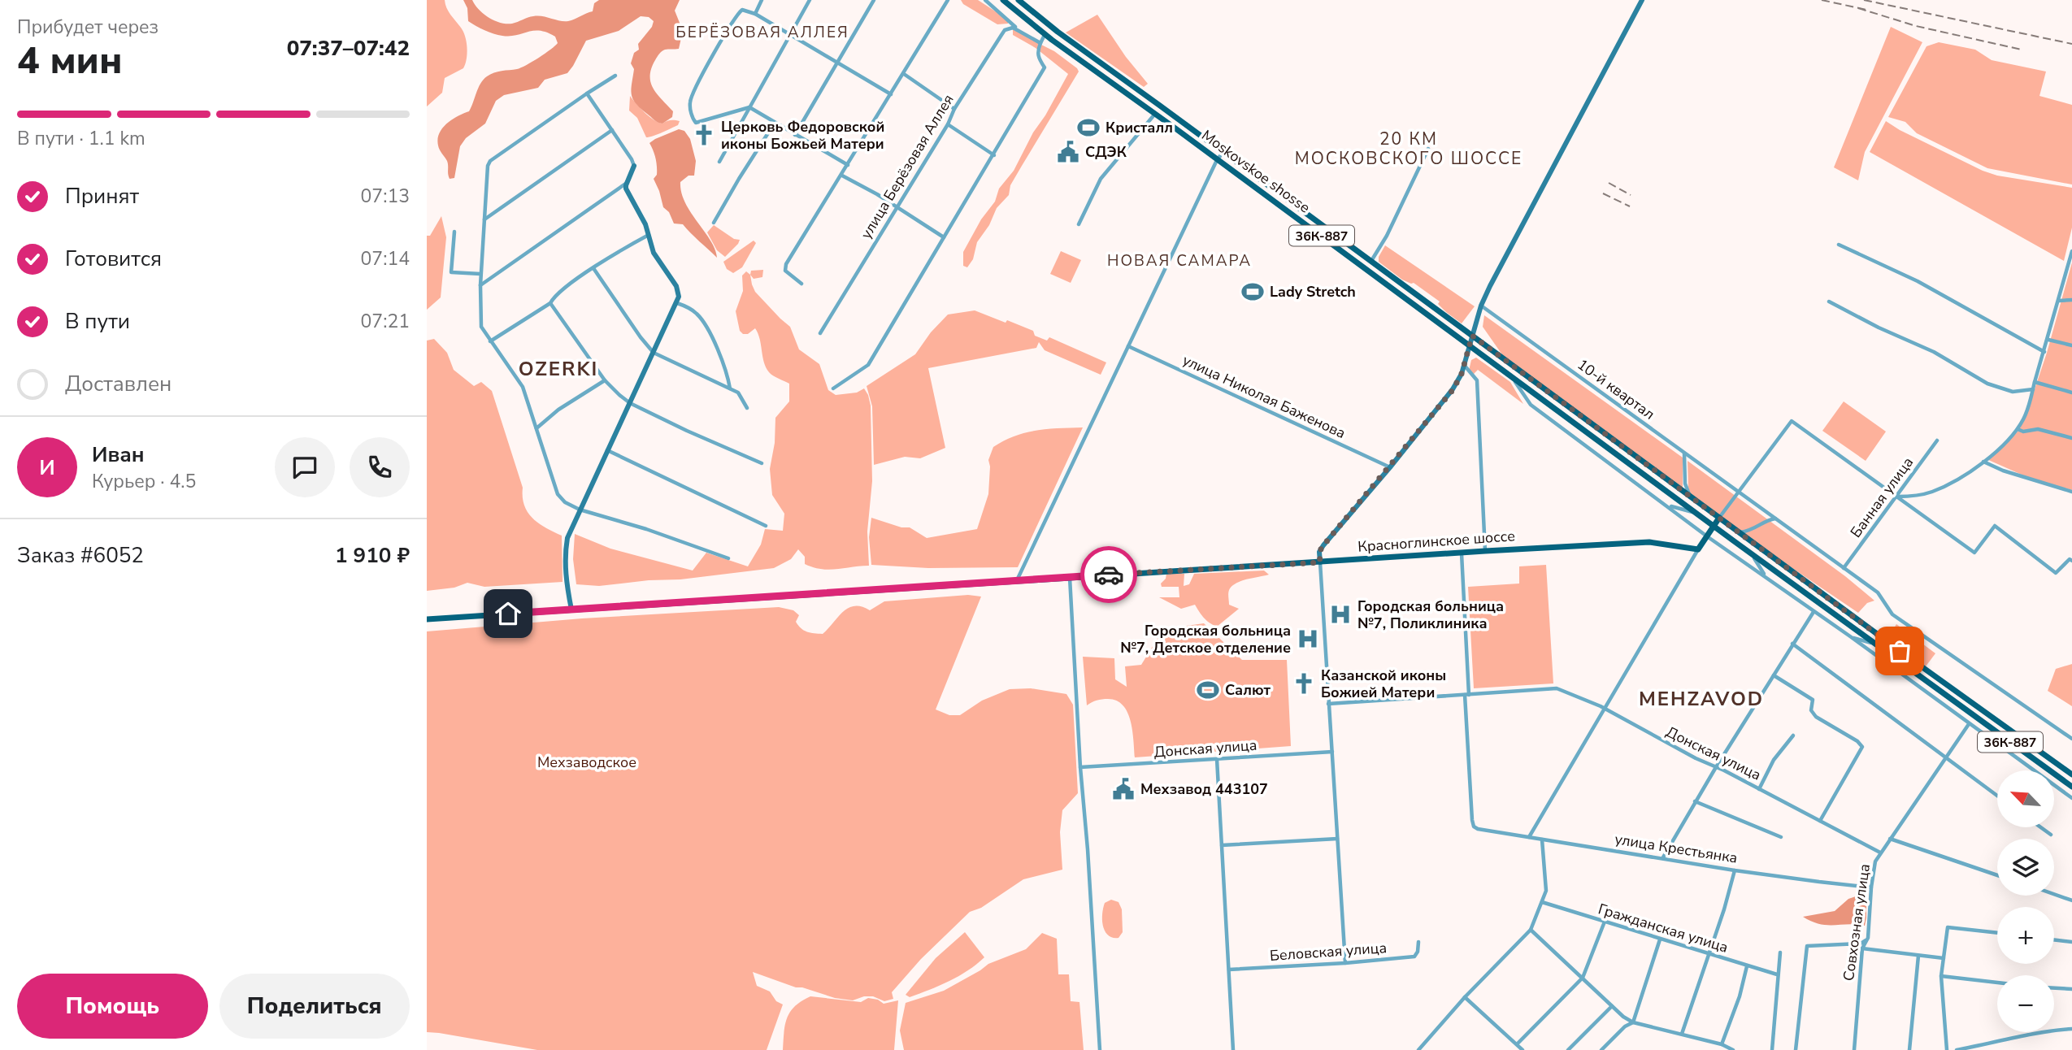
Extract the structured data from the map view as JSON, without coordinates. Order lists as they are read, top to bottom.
{
  "streets": {
    "main road": ["Moskovskoe shosse", "36К-887", "Красноглинское шоссе"],
    "street": [
      "улица Берёзовая Аллея",
      "10-й квартал",
      "улица Николая Баженова",
      "Банная улица",
      "Донская улица",
      "улица Крестьянка",
      "Совхозная улица",
      "Гражданская улица",
      "Беловская улица"
    ]
  },
  "crossings": [
    ["10-й квартал", "Банная улица"],
    ["Донская улица", "улица Крестьянка"],
    ["Донская улица", "Совхозная улица"],
    ["улица Крестьянка", "Совхозная улица"]
  ],
  "districts": [
    "БЕРЁЗОВАЯ АЛЛЕЯ",
    "20 КМ МОСКОВСКОГО ШОССЕ",
    "НОВАЯ САМАРА",
    "OZERKI",
    "MEHZAVOD"
  ],
  "parks": ["Мехзаводское"],
  "places": {
    "sports": ["Кристалл", "Lady Stretch", "Салют"],
    "church": ["Церковь Федоровской иконы Божьей Матери", "Казанской иконы Божией Матери"],
    "public building": ["СДЭК", "Мехзавод 443107"],
    "hospital": ["Городская больница №7, Поликлиника", "Городская больница №7, Детское отделение"]
  },
  "north": "top left",
  "page": {
    "heading": ["4 мин", "Прибудет через", "07:37–07:42"],
    "panel": [
      "Иван",
      "Курьер · 4.5",
      "Заказ #6052",
      "1 910 ₽"
    ],
    "bar": "В пути · 1.1 km",
    "list": [
      ["Принят", "07:13"],
      ["Готовится", "07:14"],
      ["В пути", "07:21"],
      "Доставлен"
    ],
    "round": "И",
    "map_buttons": ["+", "−"],
    "buttons": ["Помощь", "Поделиться"]
  }
}
